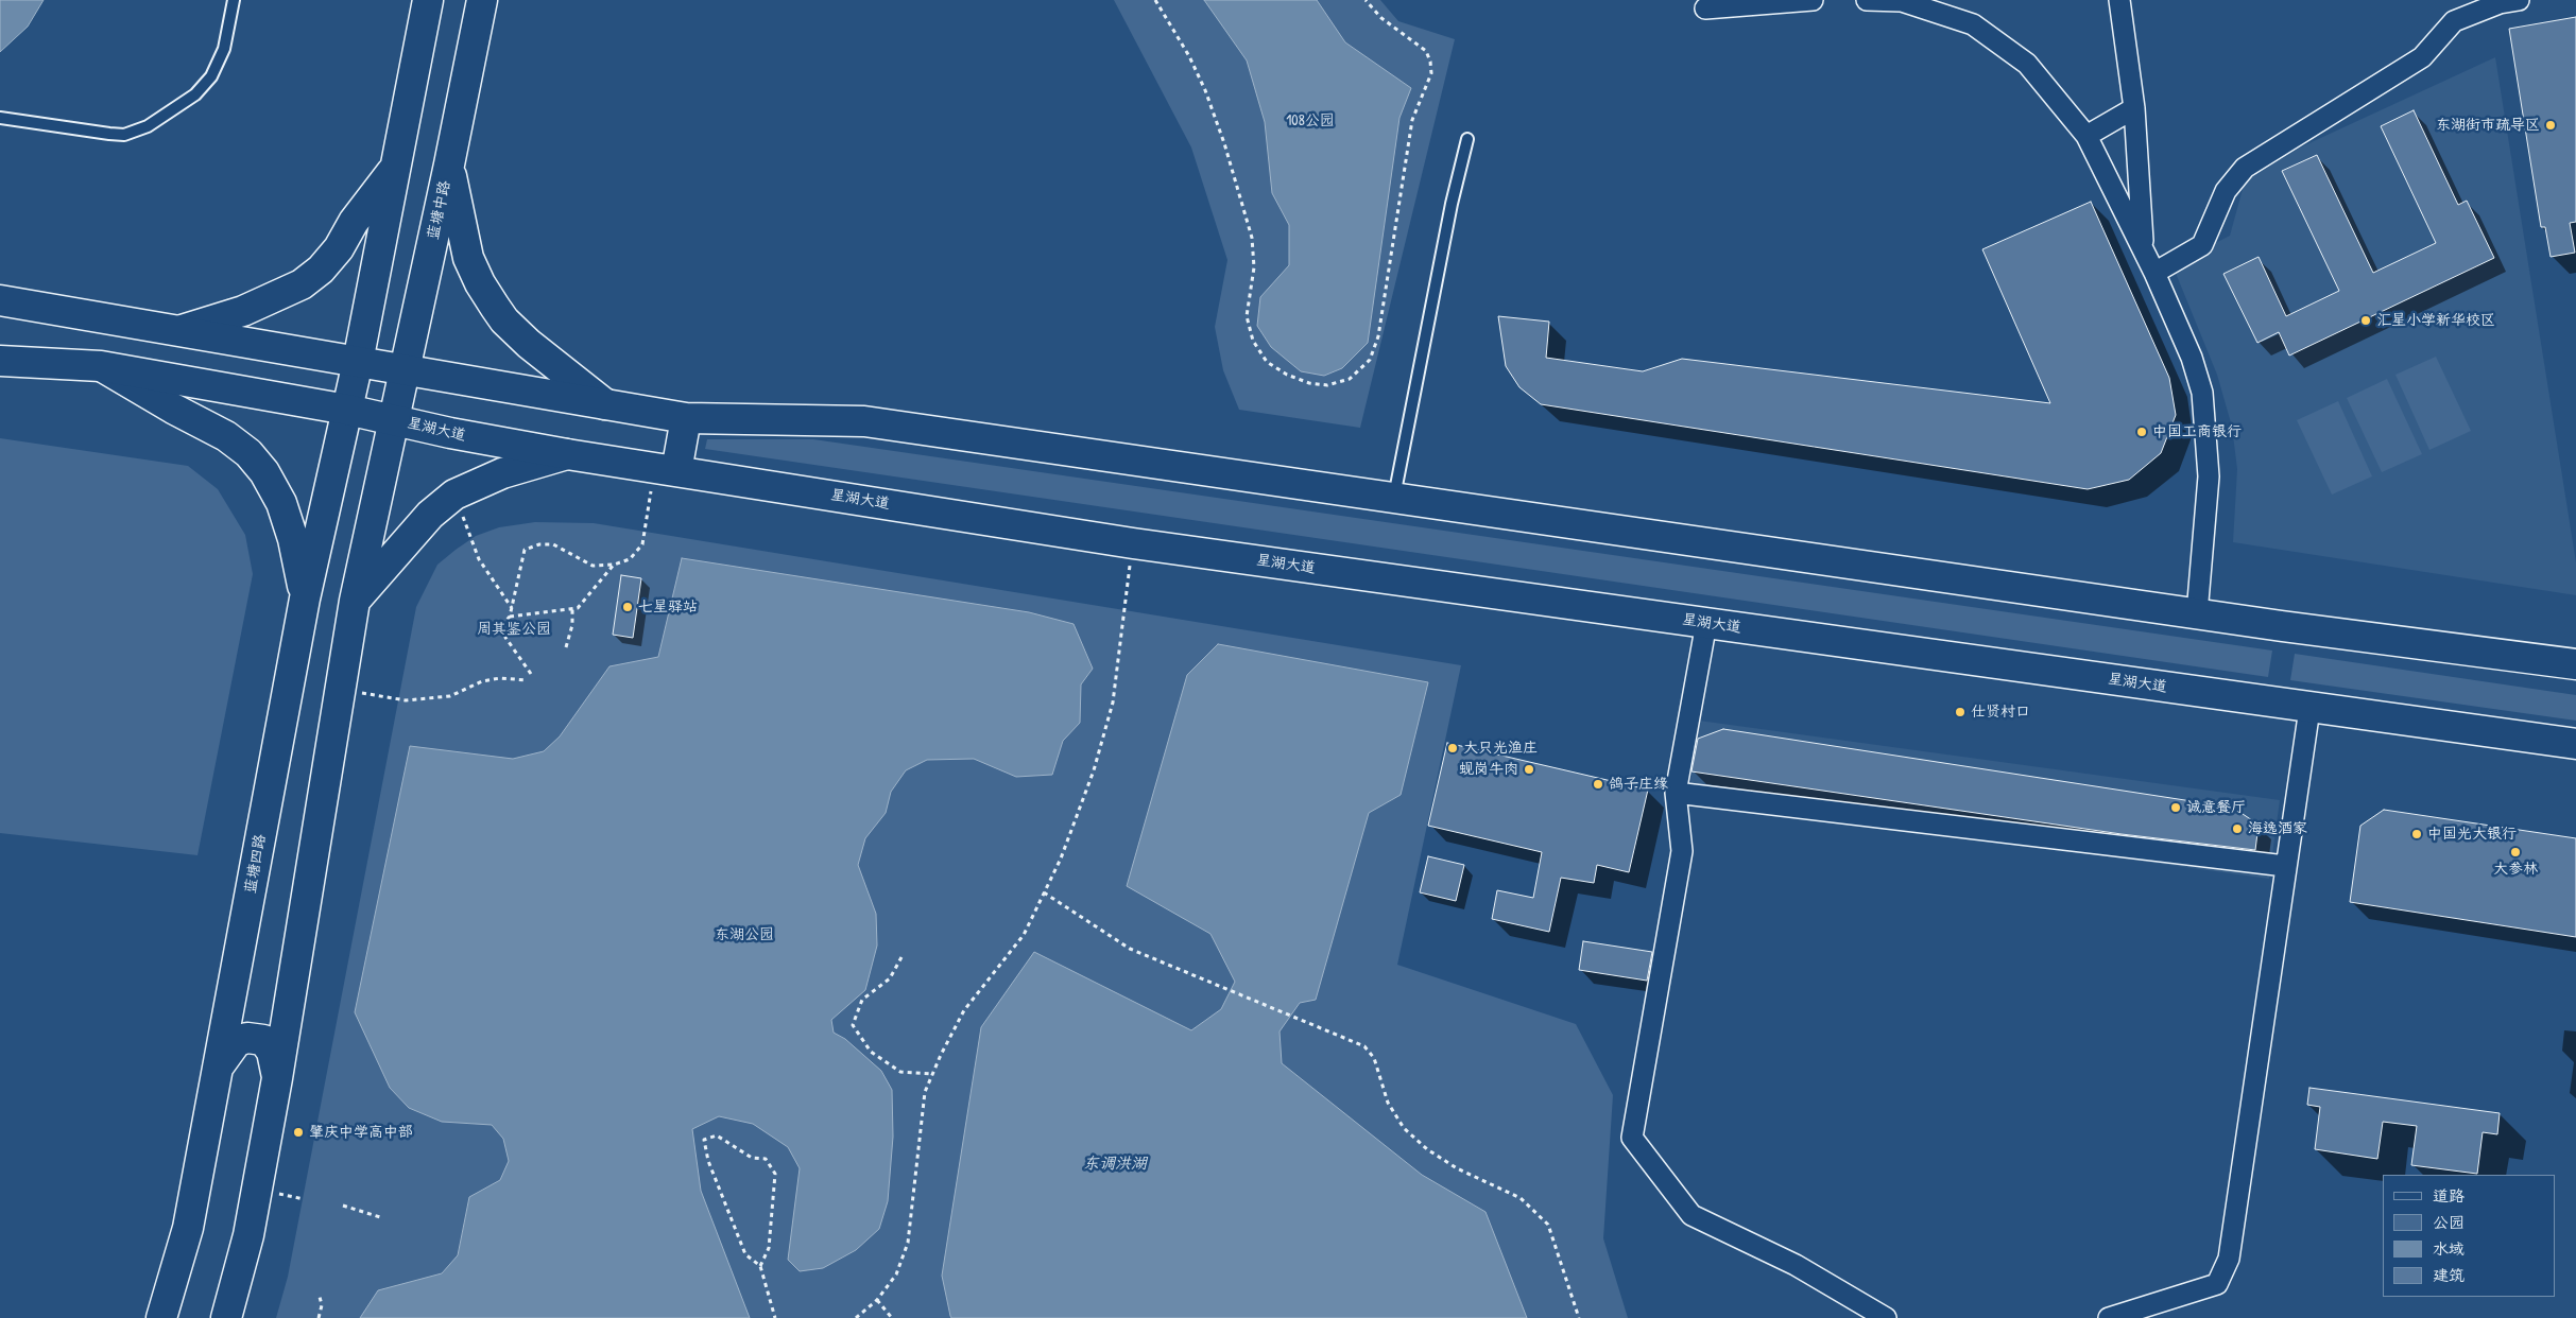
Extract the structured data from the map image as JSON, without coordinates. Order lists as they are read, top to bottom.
{
  "streets": {
    "main road": ["蓝塘中路", "星湖大道", "蓝塘四路"]
  },
  "crossings": [
    ["蓝塘中路", "星湖大道"],
    ["星湖大道", "蓝塘四路"]
  ],
  "water": ["东调洪湖"],
  "parks": ["108公园", "周其鉴公园", "东湖公园"],
  "places": [
    "东湖街市疏导区",
    "汇星小学新华校区",
    "中国工商银行",
    "七星驿站",
    "仕贤村口",
    "大只光渔庄",
    "蚬岗牛肉",
    "鸽子庄缘",
    "诚意餐厅",
    "海逸酒家",
    "中国光大银行",
    "大参林",
    "肇庆中学高中部"
  ],
  "legend": [
    "道路",
    "公园",
    "水域",
    "建筑"
  ]
}
